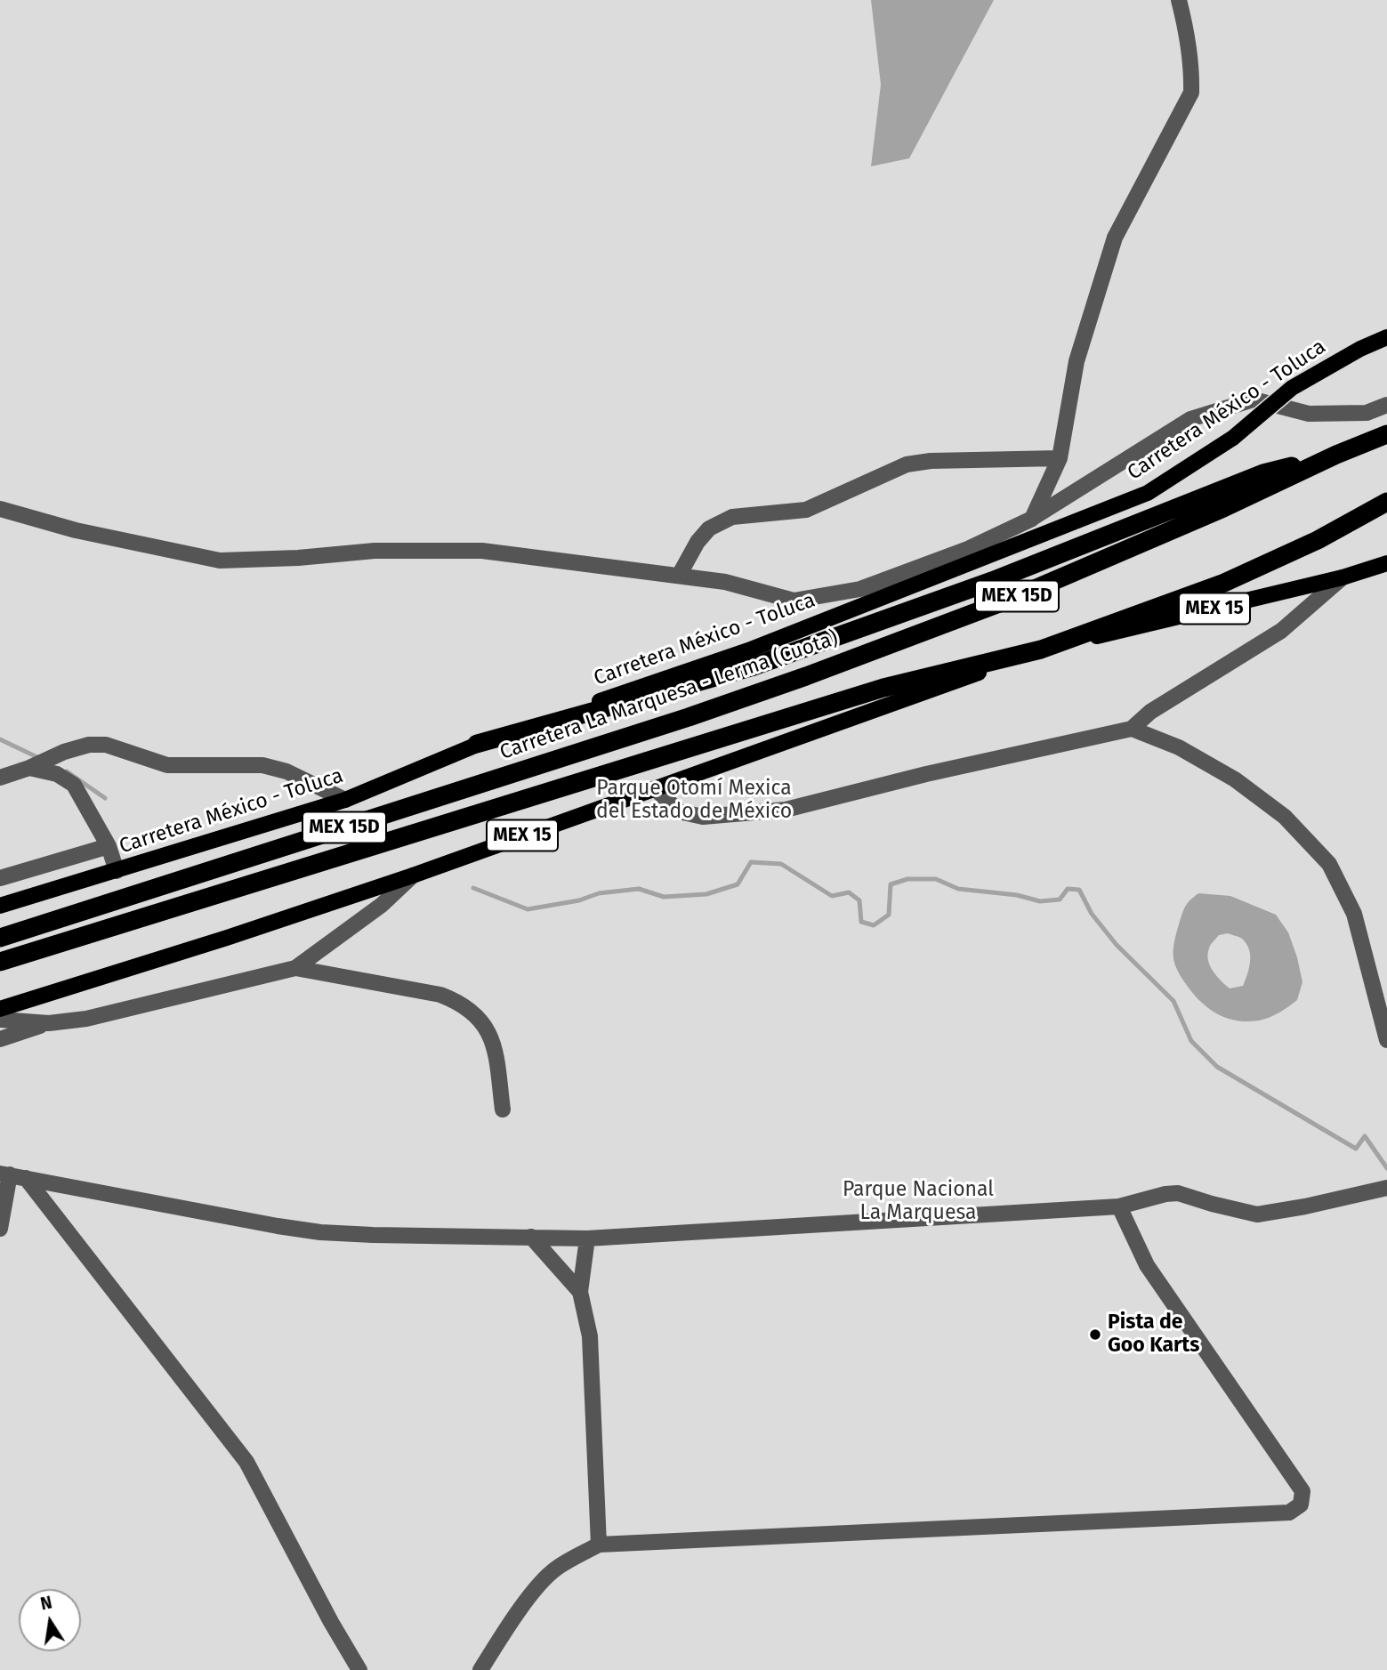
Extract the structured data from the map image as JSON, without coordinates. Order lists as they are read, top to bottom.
{
  "streets": {
    "highway": ["MEX 15D", "Carretera La Marquesa - Lerma (Cuota)"],
    "main road": ["Carretera México - Toluca", "MEX 15"]
  },
  "crossings": [
    ["MEX 15D", "MEX 15"],
    ["MEX 15D", "Carretera La Marquesa - Lerma (Cuota)"]
  ],
  "parks": ["Parque Otomí Mexica del Estado de México", "Parque Nacional La Marquesa"],
  "places": ["Pista de Goo Karts"],
  "north": "top"
}
